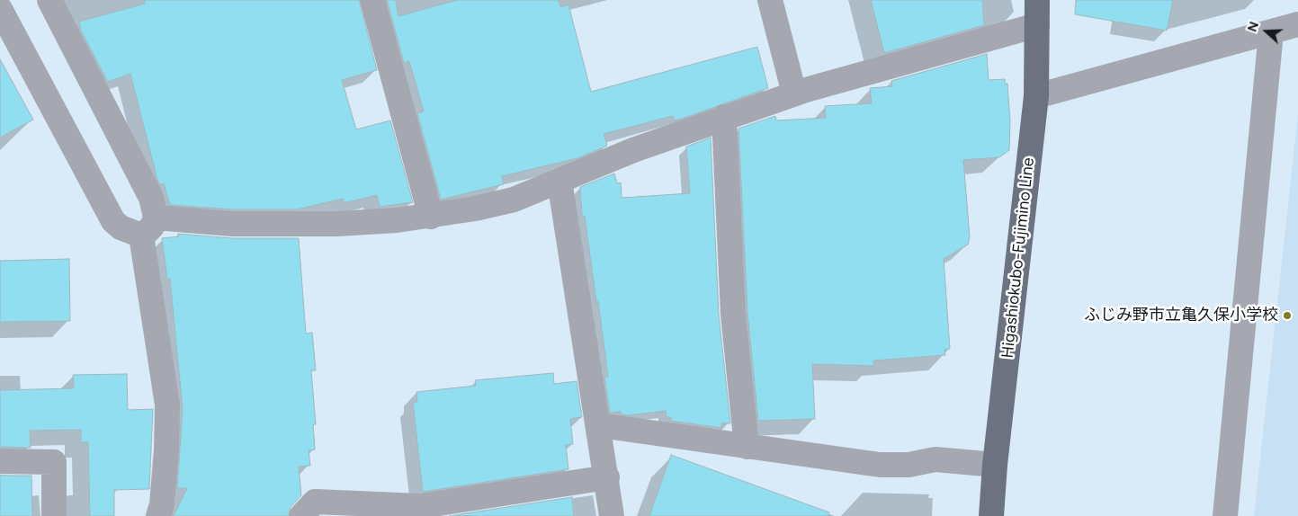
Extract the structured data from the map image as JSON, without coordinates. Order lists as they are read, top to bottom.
{
  "streets": {
    "main road": ["Higashiokubo-Fujimino Line"]
  },
  "places": ["ふじみ野市立亀久保小学校"],
  "north": "left"
}
